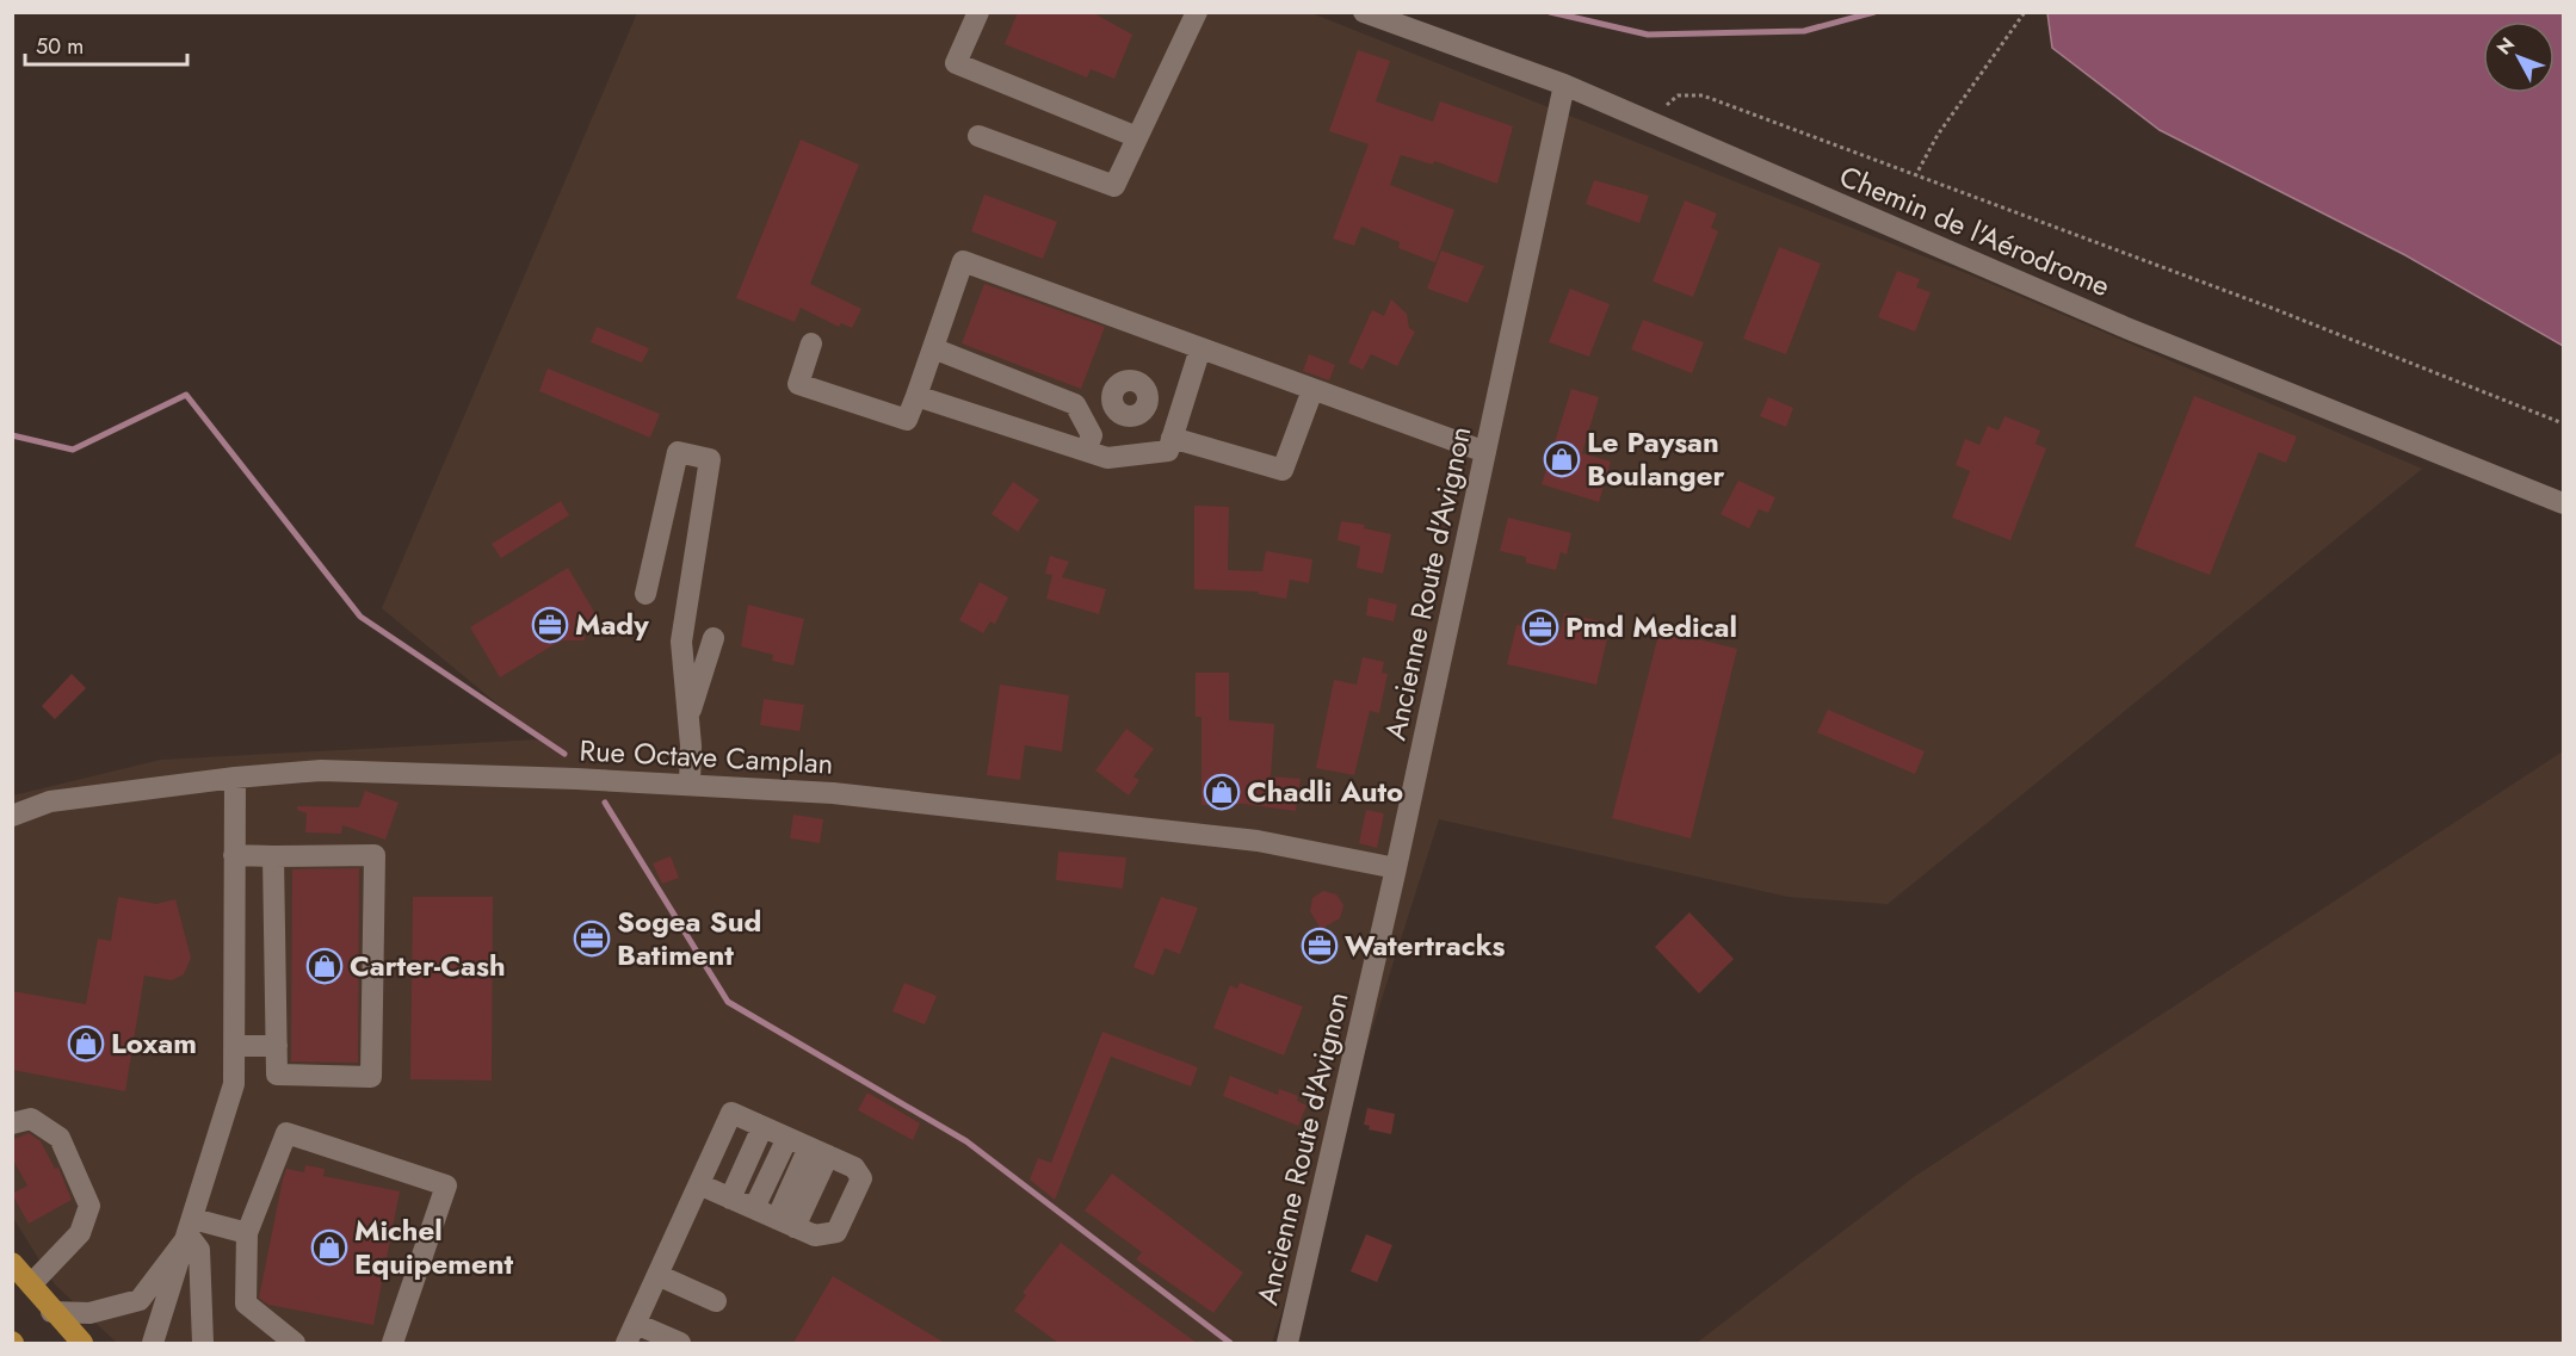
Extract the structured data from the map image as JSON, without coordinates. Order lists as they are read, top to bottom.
{
  "streets": {
    "street": ["Chemin de l'Aérodrome", "Ancienne Route d'Avignon", "Rue Octave Camplan"]
  },
  "crossings": [
    ["Chemin de l'Aérodrome", "Ancienne Route d'Avignon"],
    ["Ancienne Route d'Avignon", "Rue Octave Camplan"]
  ],
  "places": {
    "shop": [
      "Le Paysan Boulanger",
      "Chadli Auto",
      "Carter-Cash",
      "Loxam",
      "Michel Equipement"
    ],
    "office": [
      "Mady",
      "Pmd Medical",
      "Sogea Sud Batiment",
      "Watertracks"
    ]
  },
  "scale_bar": "50 m",
  "north": "top left"
}
